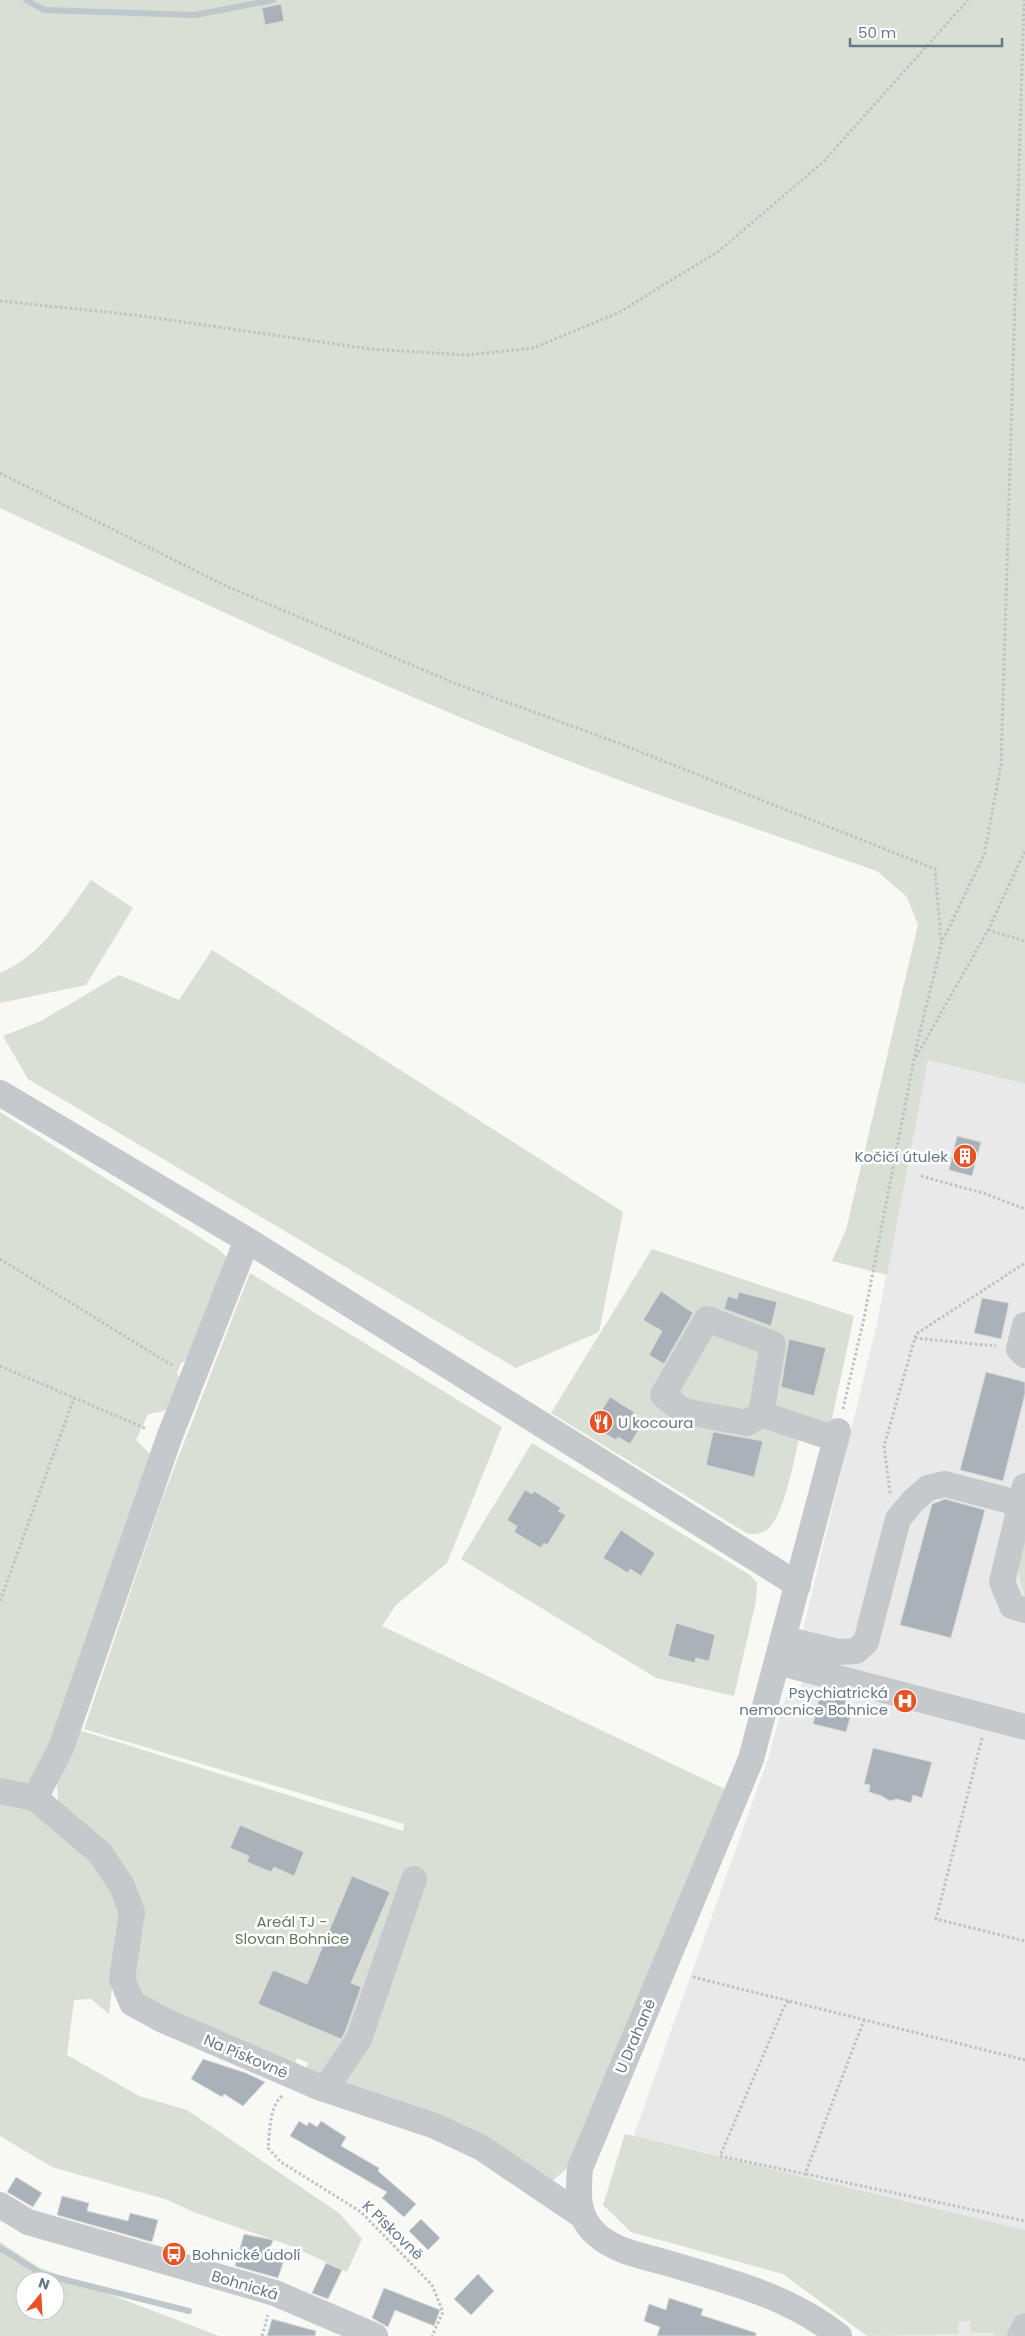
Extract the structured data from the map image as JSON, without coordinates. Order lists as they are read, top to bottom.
{
  "streets": {
    "street": ["U Drahaně", "Na Pískovně", "Bohnická"],
    "path": ["K Pískovně"]
  },
  "crossings": [
    ["U Drahaně", "Na Pískovně"]
  ],
  "parks": ["Areál TJ - Slovan Bohnice"],
  "places": {
    "building": ["Kočičí útulek"],
    "restaurant": ["U kocoura"],
    "hospital": ["Psychiatrická nemocnice Bohnice"],
    "bus stop": ["Bohnické údolí"]
  },
  "scale_bar": "50 m",
  "north": "top"
}
